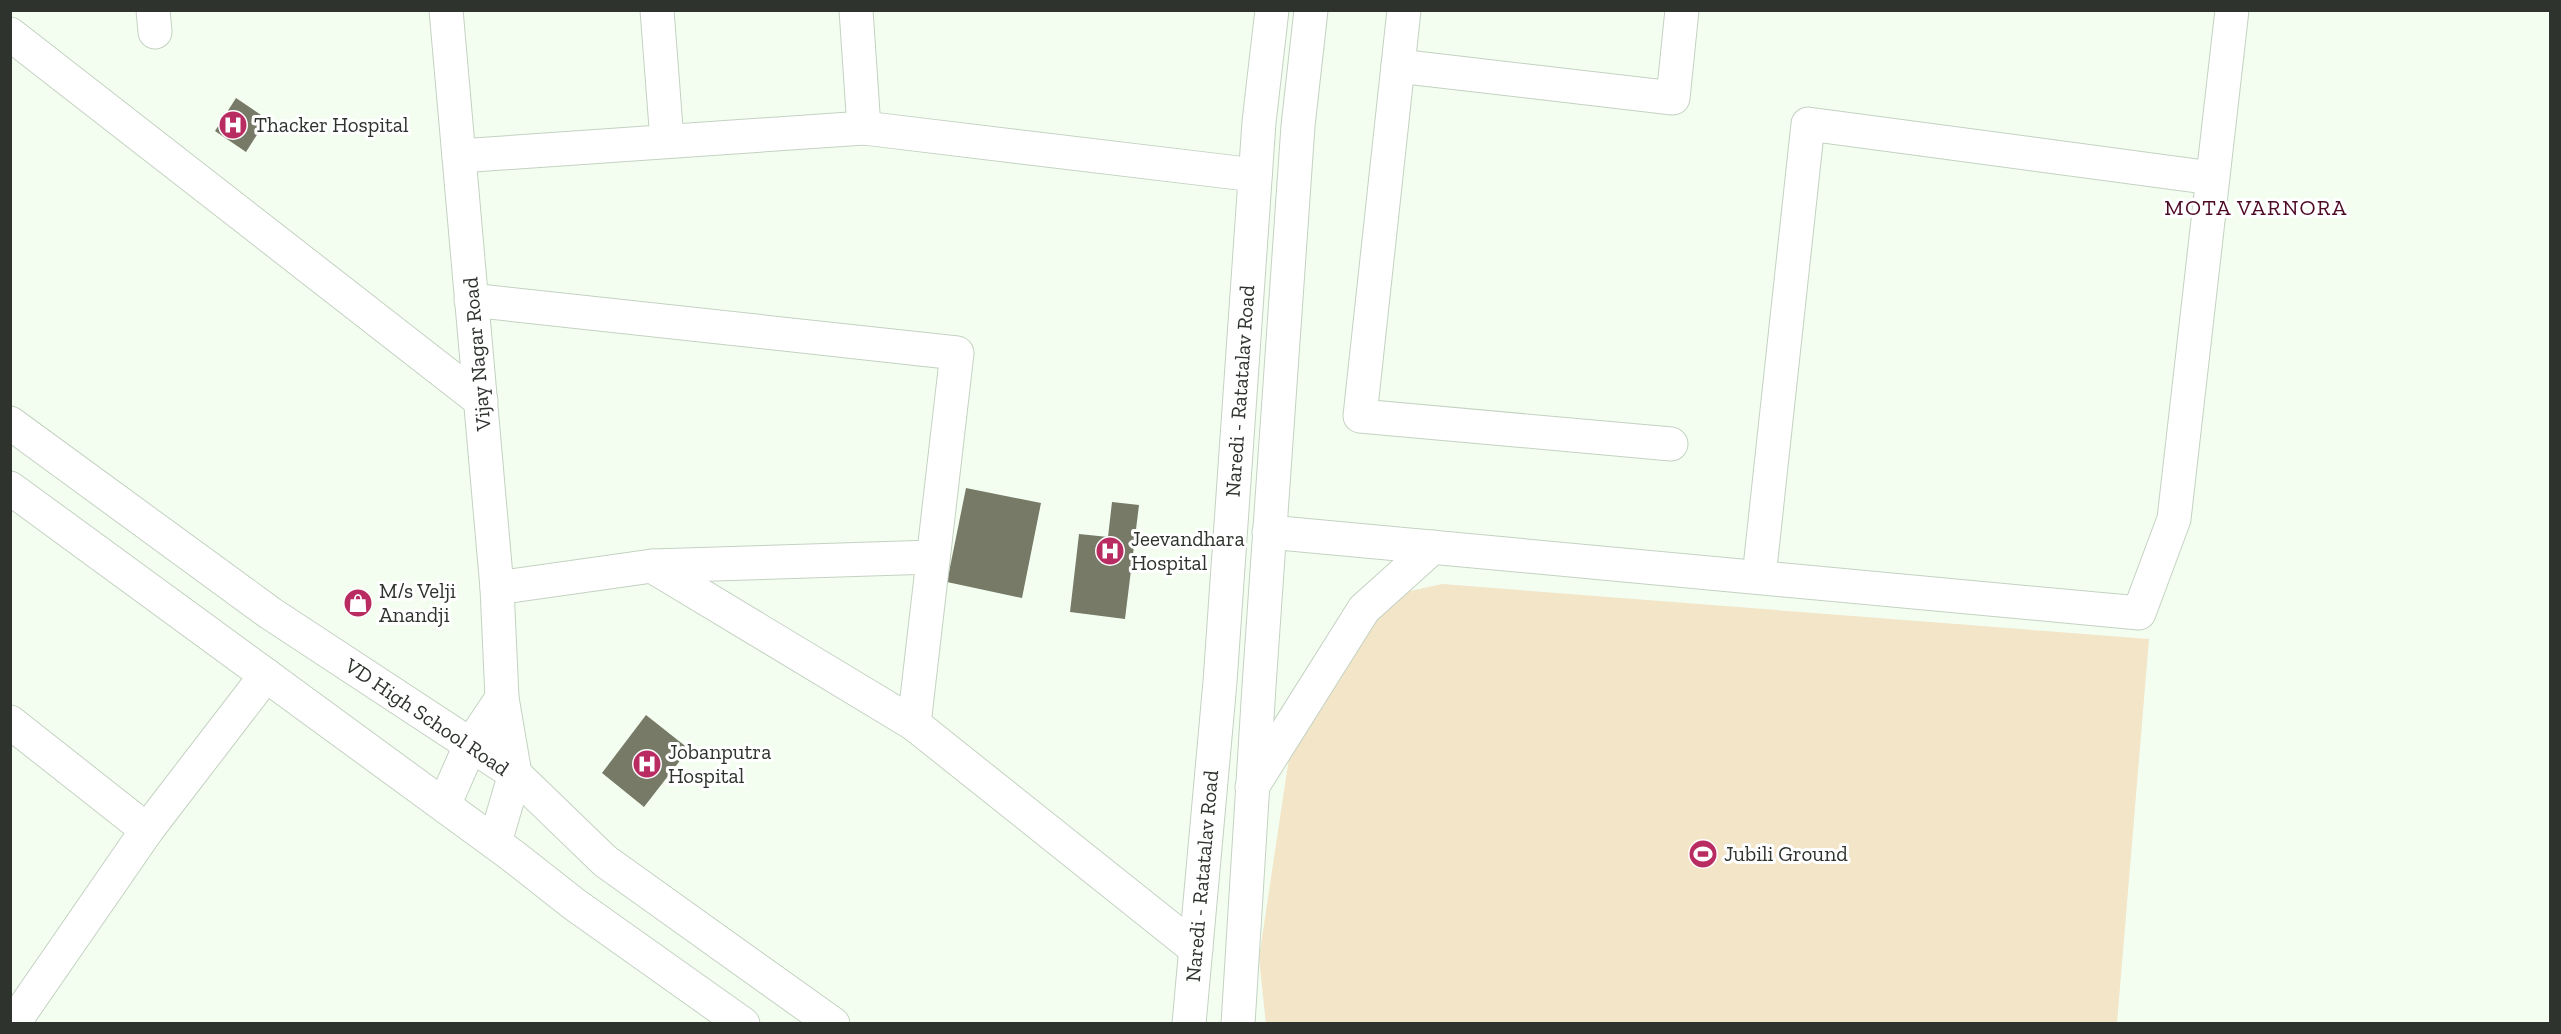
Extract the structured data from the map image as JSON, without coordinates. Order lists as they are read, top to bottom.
{
  "streets": {
    "street": ["Vijay Nagar Road", "Naredi - Ratatalav Road", "VD High School Road"]
  },
  "crossings": [
    ["Vijay Nagar Road", "VD High School Road"]
  ],
  "districts": ["MOTA VARNORA"],
  "places": {
    "hospital": ["Thacker Hospital", "Jeevandhara Hospital", "Jobanputra Hospital"],
    "shop": ["M/s Velji Anandji"],
    "sports": ["Jubili Ground"]
  }
}
